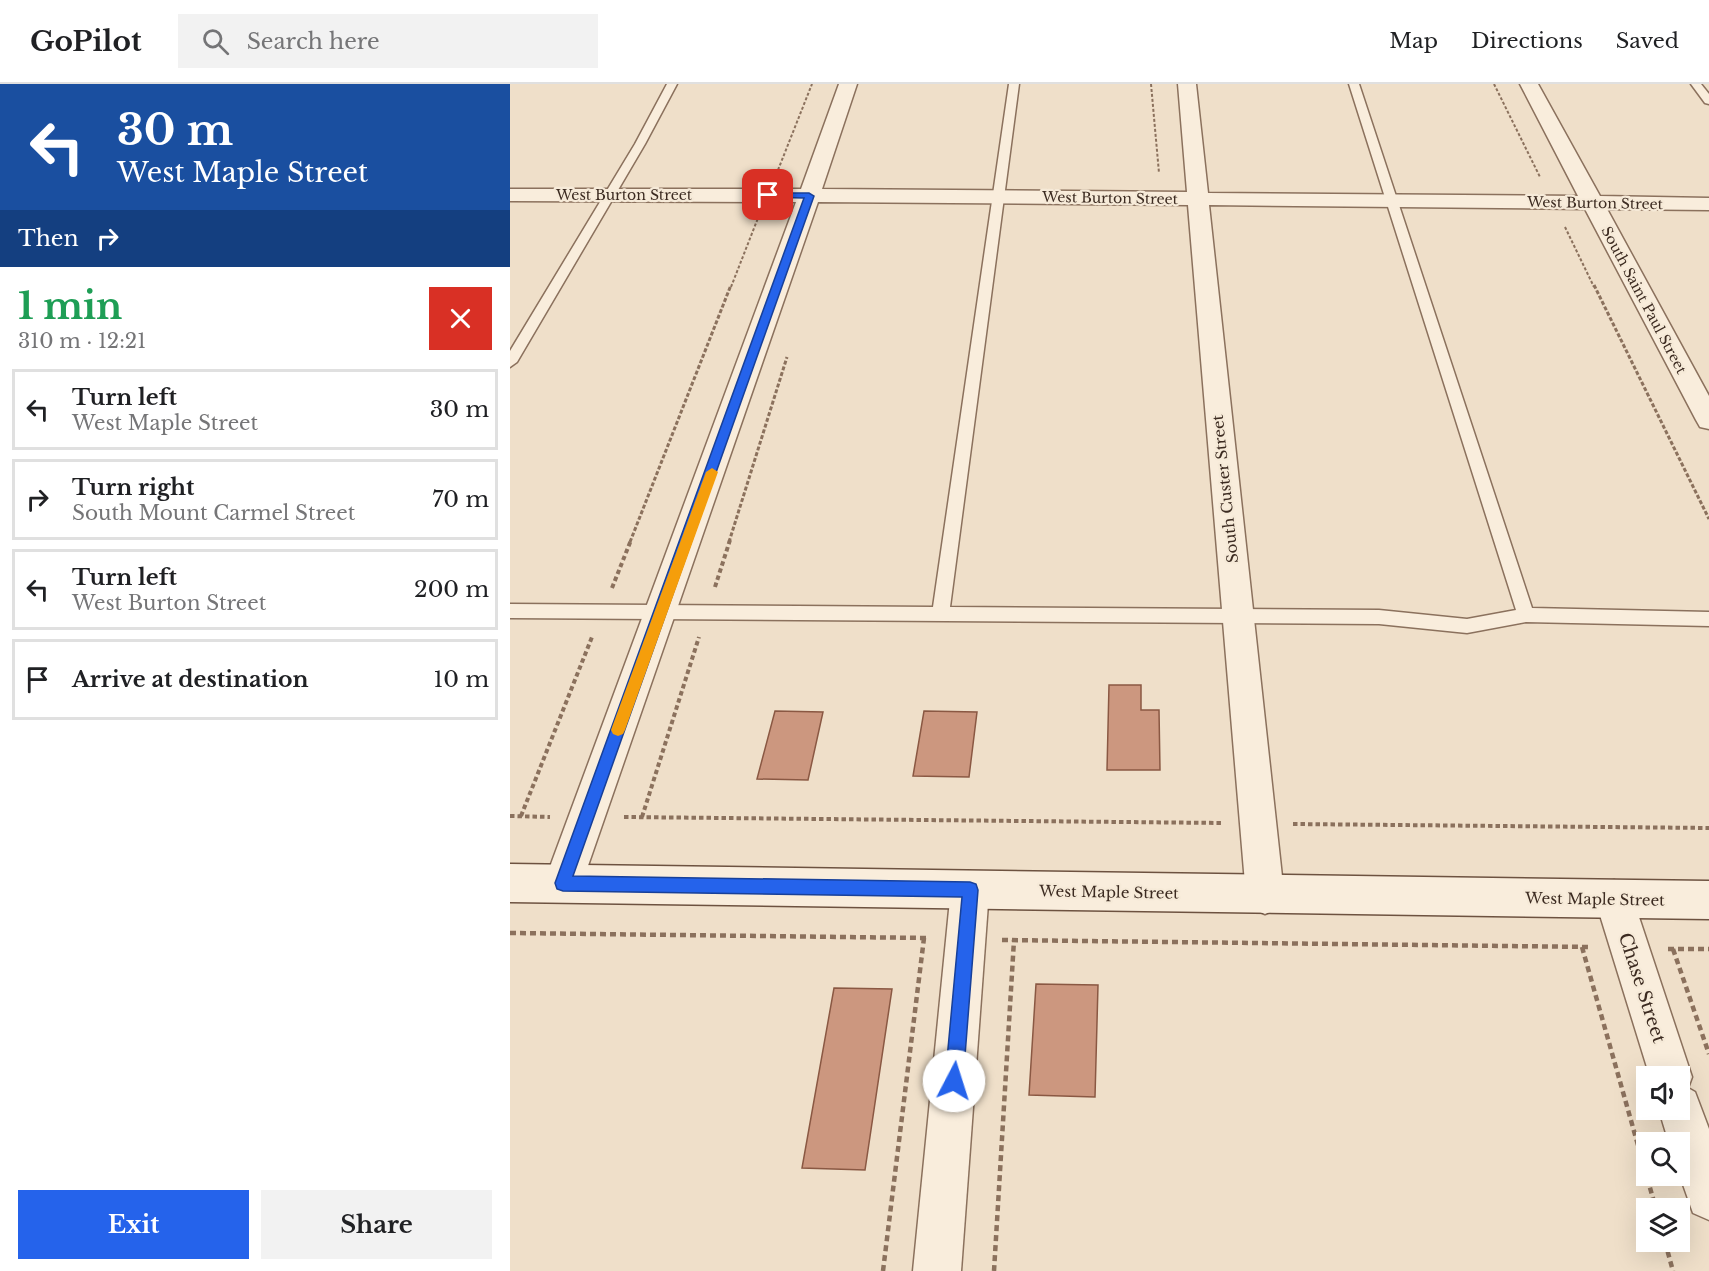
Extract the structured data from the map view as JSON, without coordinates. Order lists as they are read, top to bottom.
{
  "streets": {
    "street": [
      "West Burton Street",
      "South Saint Paul Street",
      "South Custer Street",
      "West Maple Street",
      "Chase Street"
    ]
  },
  "crossings": [
    ["West Burton Street", "South Saint Paul Street"],
    ["West Burton Street", "South Custer Street"],
    ["South Custer Street", "West Maple Street"],
    ["West Maple Street", "Chase Street"]
  ],
  "page": {
    "header": "GoPilot",
    "search": "Search here",
    "nav": ["Map", "Directions", "Saved"],
    "turn": ["30 m", "West Maple Street"],
    "then": "Then",
    "heading": ["1 min", "310 m · 12:21"],
    "list": [
      {
        "name": "Turn left",
        "note": "West Maple Street",
        "value": "30 m"
      },
      {
        "name": "Turn right",
        "note": "South Mount Carmel Street",
        "value": "70 m"
      },
      {
        "name": "Turn left",
        "note": "West Burton Street",
        "value": "200 m"
      },
      {
        "name": "Arrive at destination",
        "value": "10 m"
      }
    ],
    "buttons": ["Exit", "Share"]
  }
}
